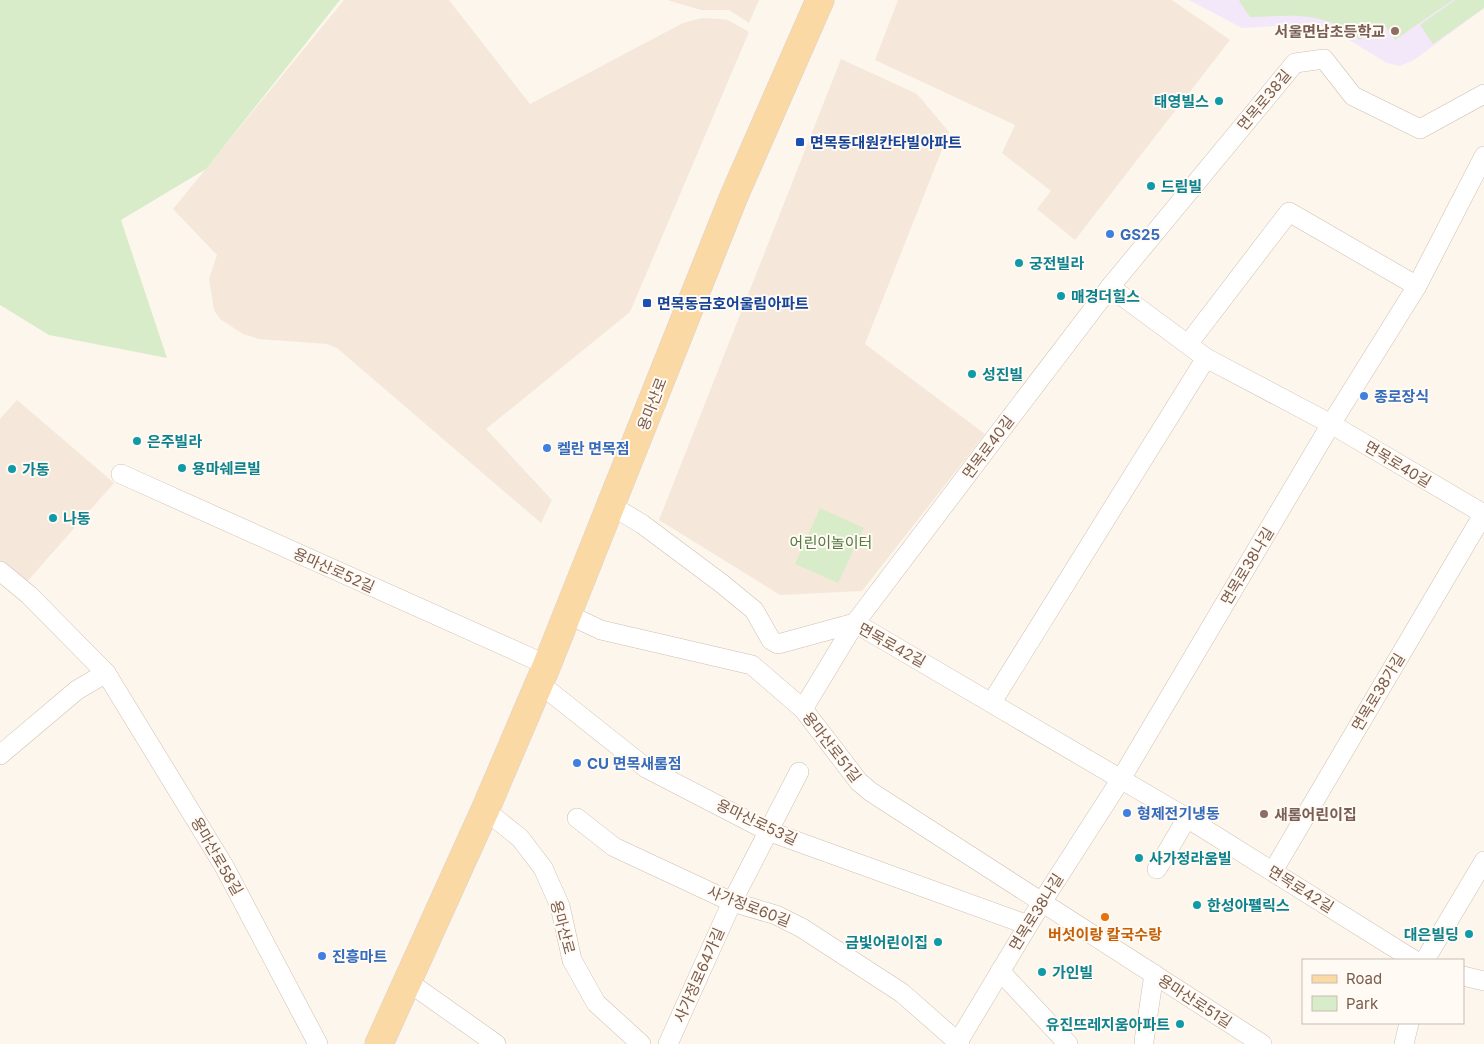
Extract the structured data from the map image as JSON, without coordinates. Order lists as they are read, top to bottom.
{
  "streets": {
    "main road": ["용마산로"],
    "street": [
      "면목로38길",
      "면목로40길",
      "면목로38나길",
      "용마산로52길",
      "면목로42길",
      "면목로38가길",
      "용마산로51길",
      "용마산로53길",
      "용마산로58길",
      "사가정로60길",
      "사가정로64가길"
    ]
  },
  "crossings": [
    ["면목로38길", "면목로40길"],
    ["용마산로", "용마산로52길"],
    ["용마산로", "면목로42길"],
    ["용마산로", "용마산로51길"],
    ["용마산로", "용마산로53길"],
    ["면목로40길", "면목로38나길"],
    ["면목로40길", "면목로42길"],
    ["면목로40길", "면목로38가길"],
    ["면목로40길", "용마산로51길"],
    ["면목로38나길", "면목로42길"],
    ["면목로38나길", "용마산로51길"],
    ["면목로38나길", "용마산로53길"],
    ["면목로38나길", "사가정로60길"],
    ["용마산로52길", "용마산로53길"],
    ["면목로42길", "면목로38가길"],
    ["용마산로53길", "사가정로64가길"],
    ["사가정로60길", "사가정로64가길"]
  ],
  "parks": ["어린이놀이터"],
  "places": {
    "other": [
      "서울면남초등학교",
      "태영빌스",
      "드림빌",
      "GS25",
      "궁전빌라",
      "매경더힐스",
      "성진빌",
      "종로장식",
      "은주빌라",
      "켈란 면목점",
      "용마쉐르빌",
      "가동",
      "나동",
      "CU 면목새롬점",
      "형제전기냉동",
      "새롬어린이집",
      "사가정라움빌",
      "한성아펠릭스",
      "버섯이랑 칼국수랑",
      "대은빌딩",
      "금빛어린이집",
      "진흥마트",
      "가인빌",
      "유진뜨레지움아파트"
    ],
    "transit": ["면목동대원칸타빌아파트", "면목동금호어울림아파트"]
  },
  "legend": ["Road", "Park"]
}
